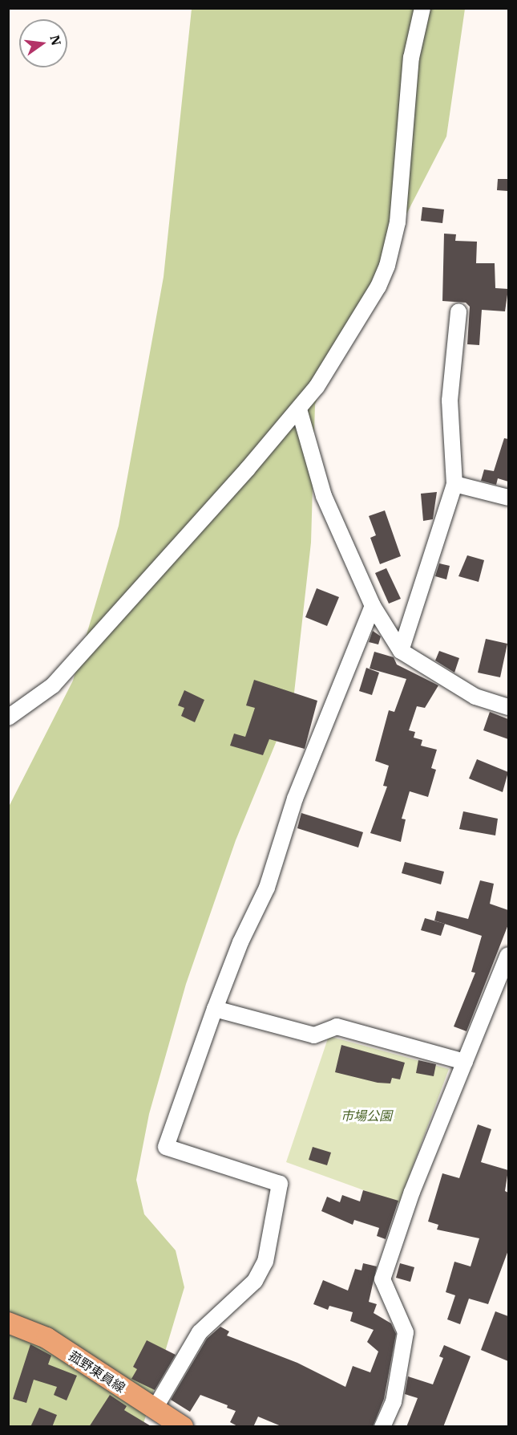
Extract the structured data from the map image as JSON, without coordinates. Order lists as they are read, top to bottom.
{
  "streets": {
    "main road": ["菰野東員線"]
  },
  "parks": ["市場公園"],
  "north": "right"
}
